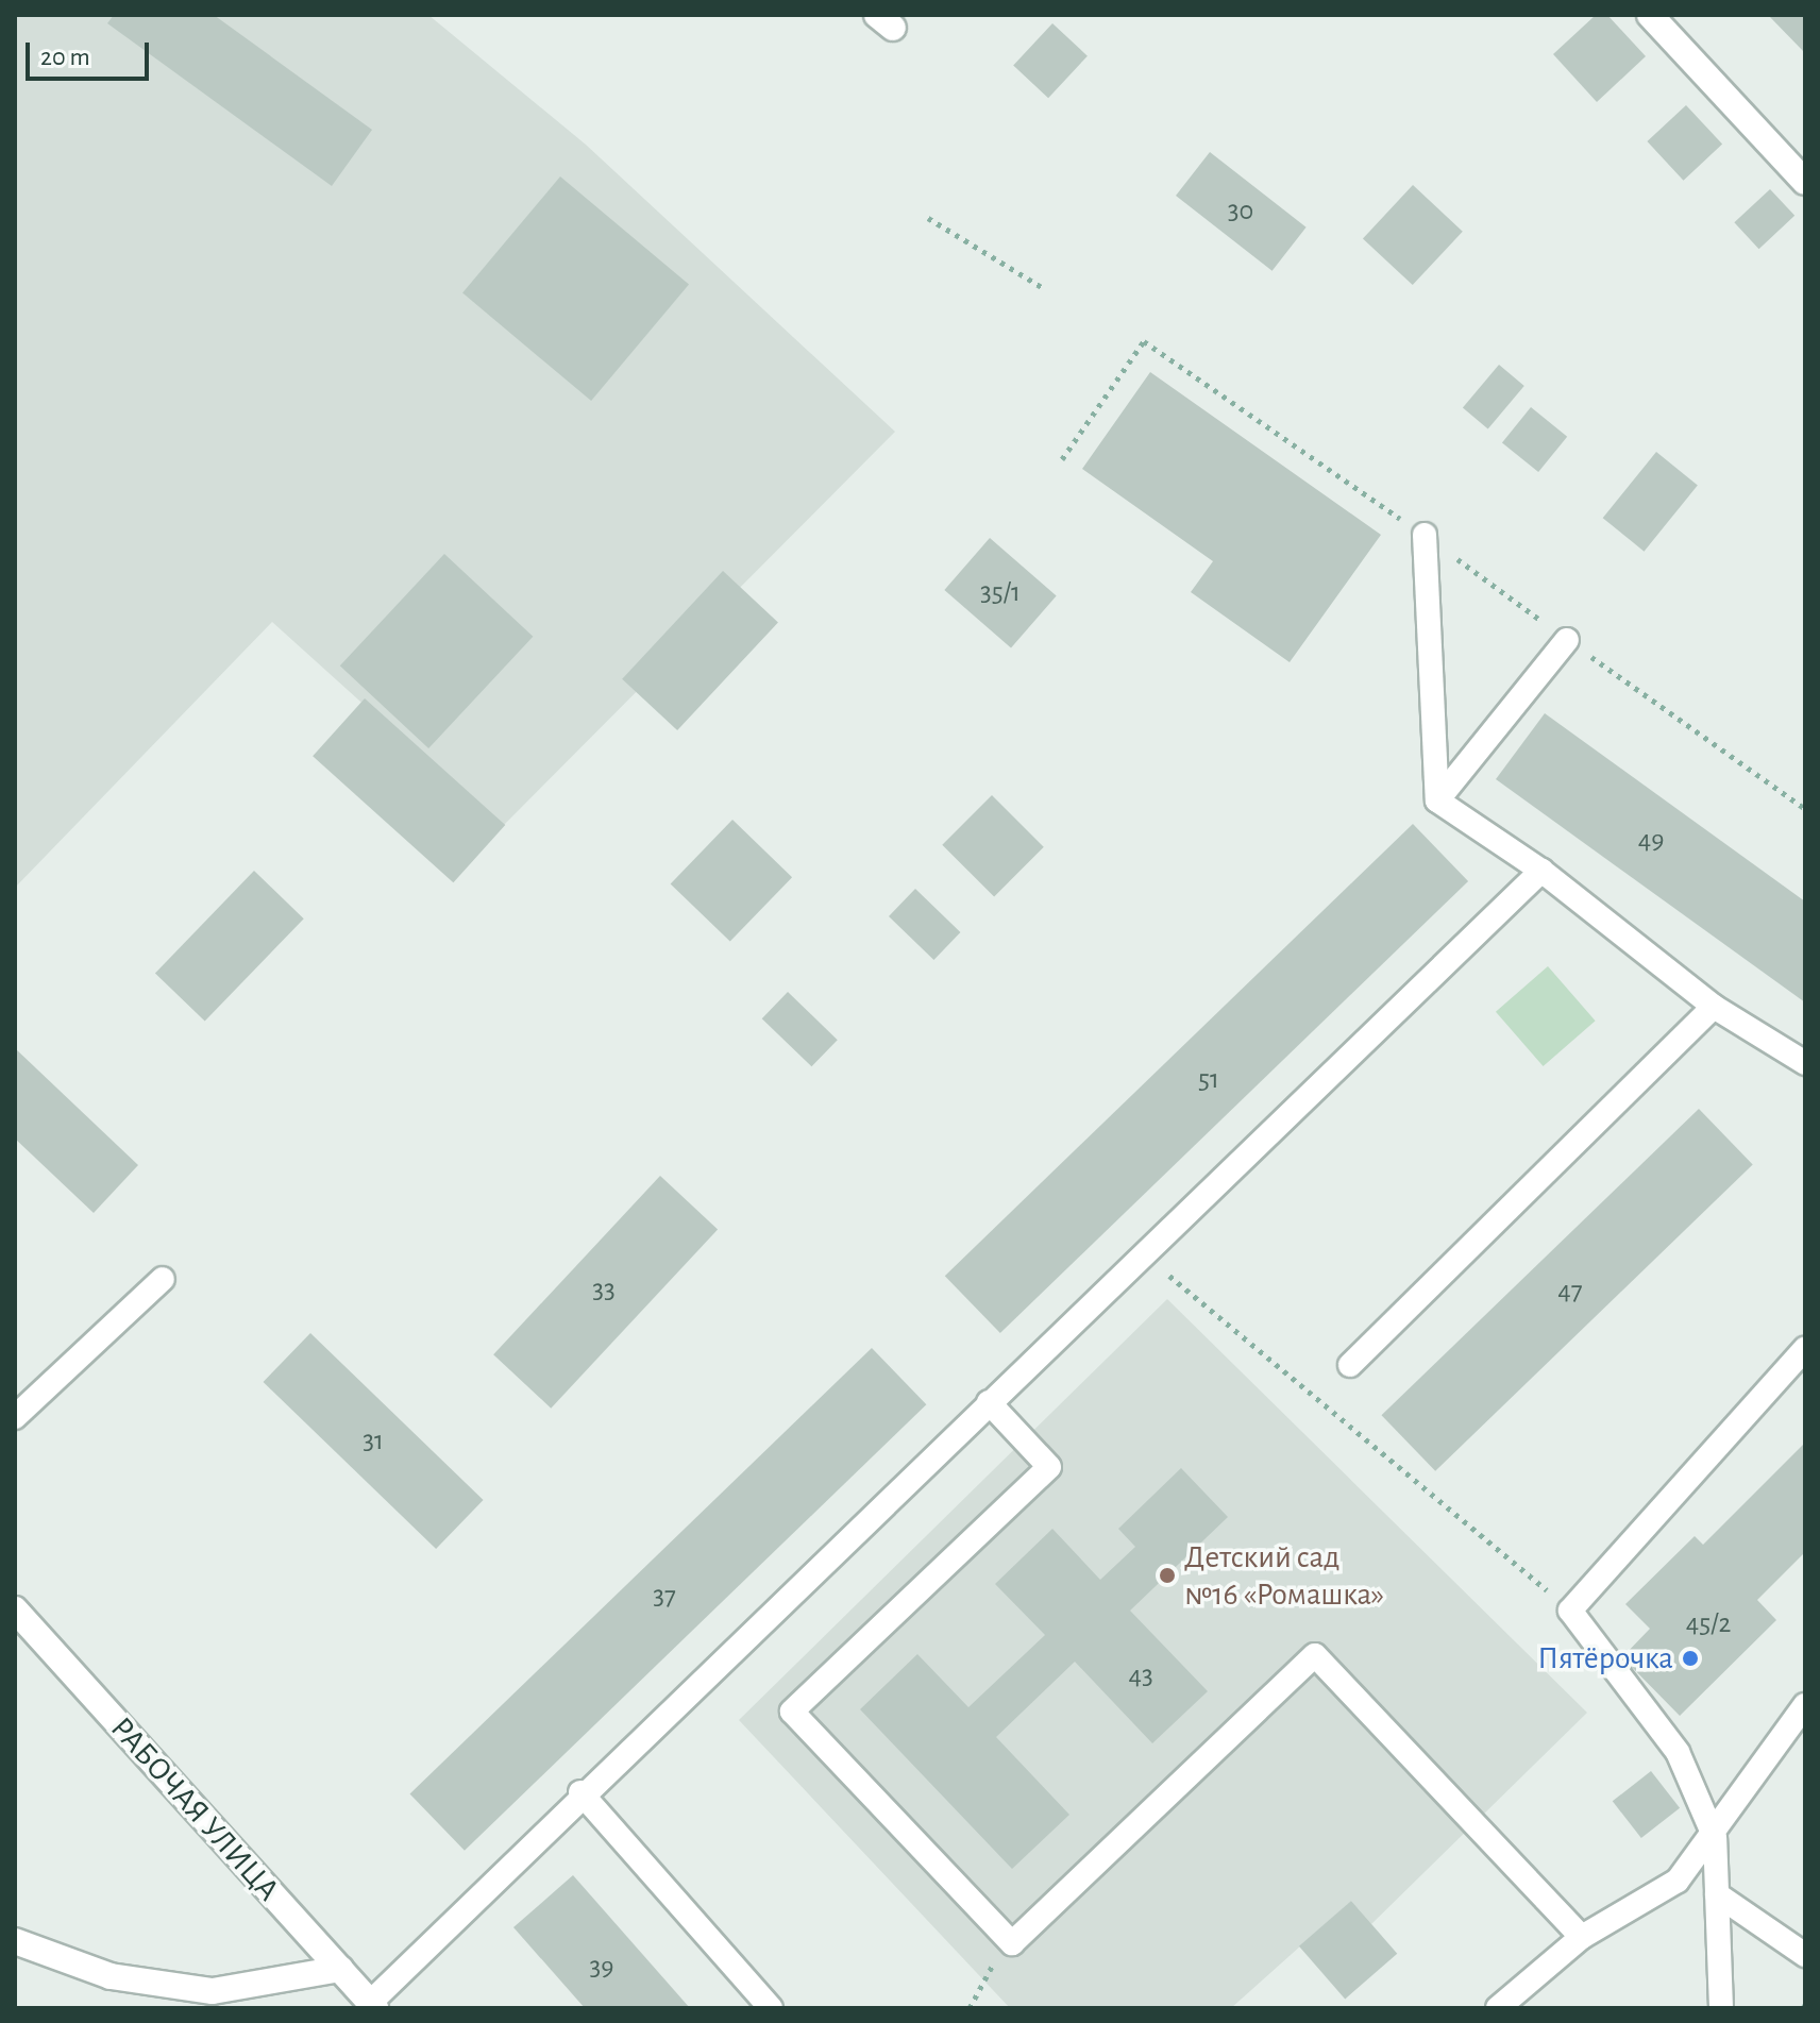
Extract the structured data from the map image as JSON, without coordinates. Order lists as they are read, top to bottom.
{
  "streets": {
    "street": ["РАБОЧАЯ УЛИЦА"]
  },
  "places": ["Детский сад №16 «Ромашка»", "Пятёрочка"],
  "house_numbers": [
    "30",
    "35/1",
    "49",
    "51",
    "33",
    "47",
    "31",
    "37",
    "45/2",
    "43",
    "39"
  ],
  "scale_bar": "20 m"
}
